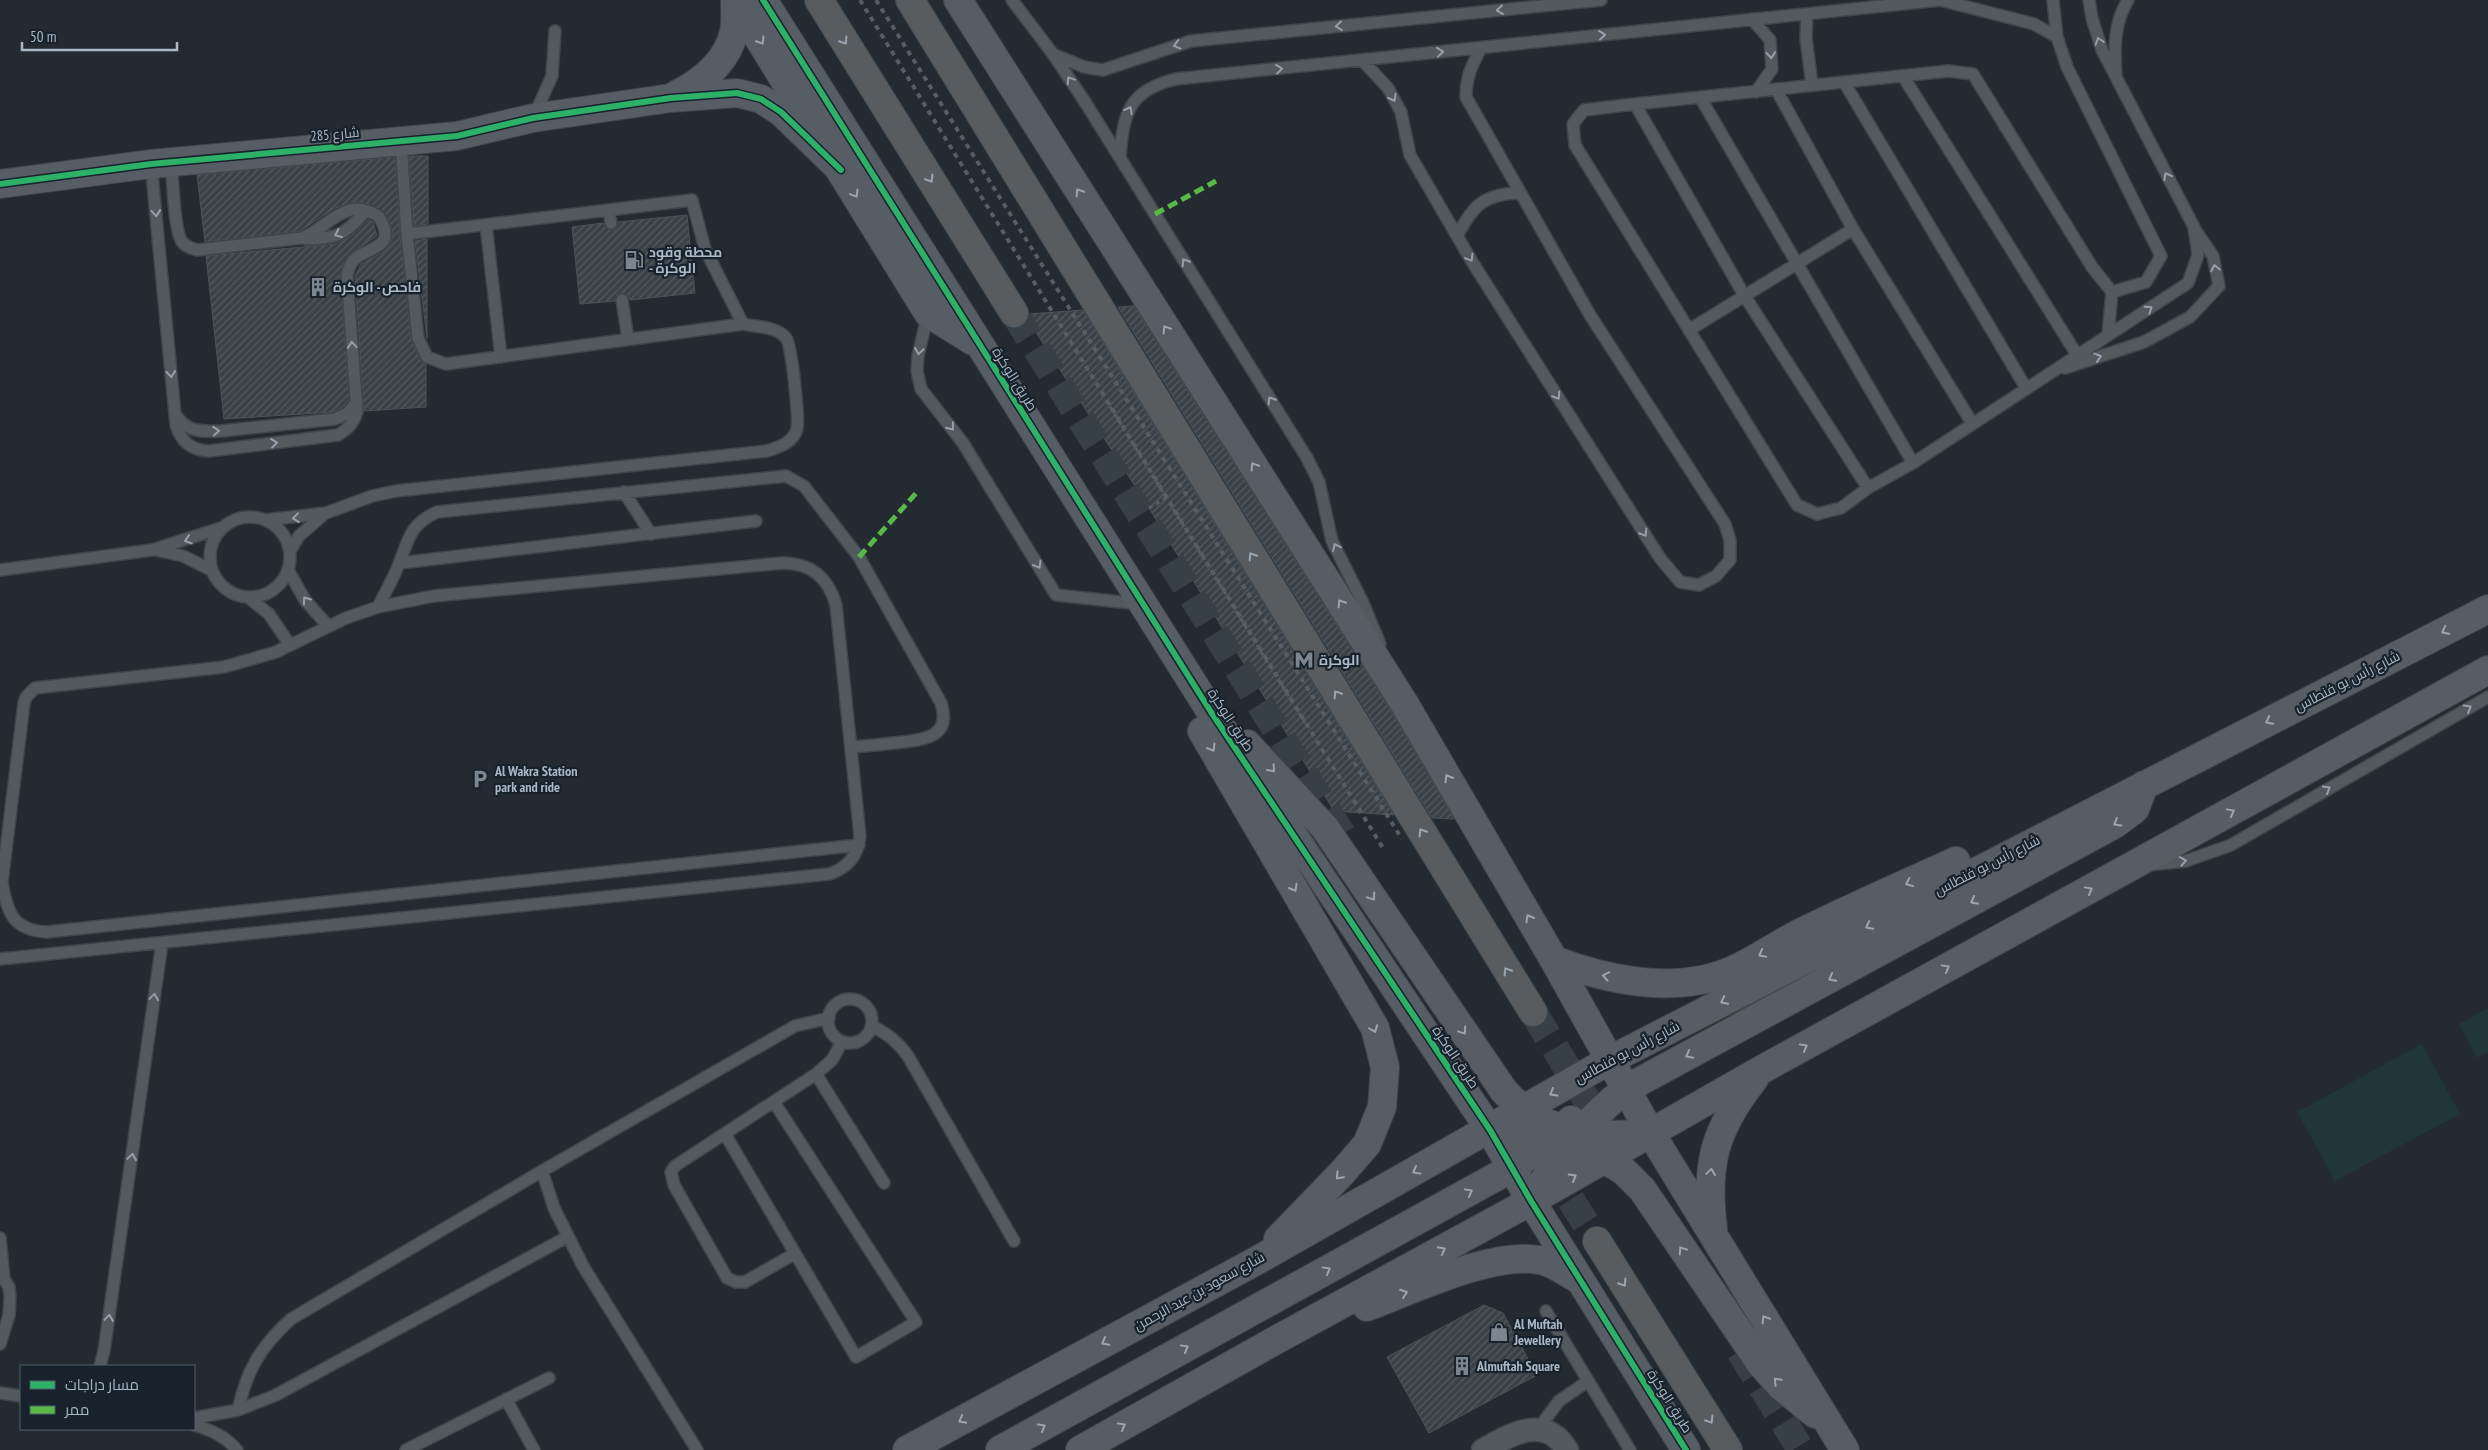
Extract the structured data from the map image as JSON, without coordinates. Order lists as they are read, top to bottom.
{
  "streets": {
    "highway": ["طريق الوكرة"],
    "main road": ["شارع 285", "شارع رأس بو فنطاس", "شارع سعود بن عبد الرحمن"]
  },
  "crossings": [
    ["طريق الوكرة", "شارع رأس بو فنطاس"],
    ["طريق الوكرة", "شارع سعود بن عبد الرحمن"],
    ["شارع رأس بو فنطاس", "شارع سعود بن عبد الرحمن"]
  ],
  "places": {
    "fuel station": ["محطة وقود - الوكرة"],
    "building": ["فاحص - الوكرة", "Almuftah Square"],
    "metro station": ["الوكرة"],
    "parking": ["Al Wakra Station park and ride"],
    "shop": ["Al Muftah Jewellery"]
  },
  "legend": ["مسار دراجات", "ممر"],
  "scale_bar": "50 m"
}
